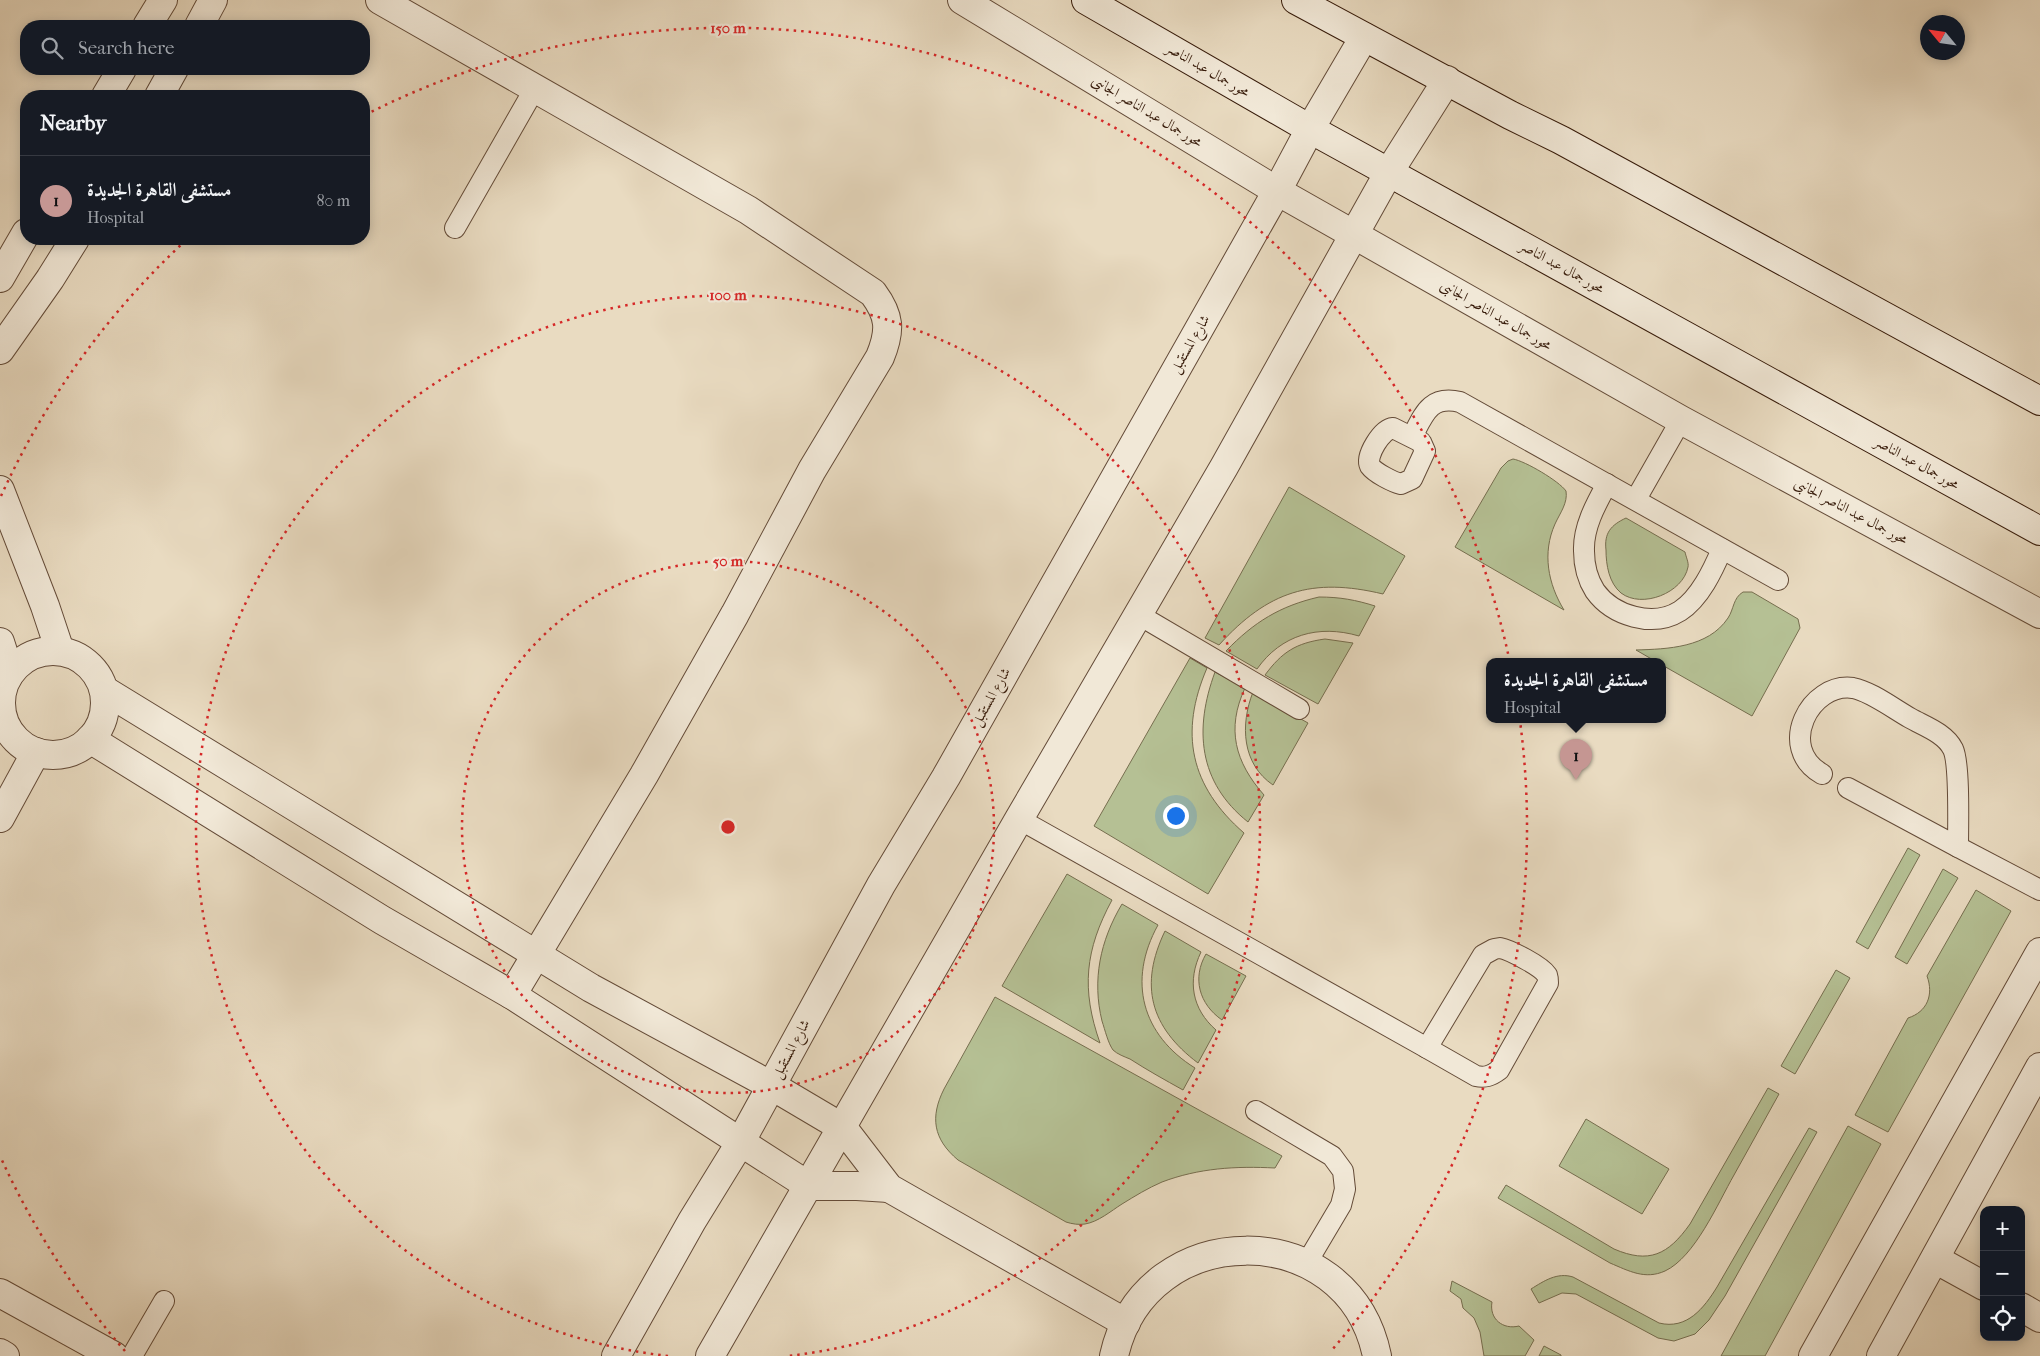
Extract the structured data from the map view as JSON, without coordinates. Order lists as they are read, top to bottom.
{
  "streets": {
    "street": ["محور جمال عبد الناصر", "محور جمال عبد الناصر الجانبى", "شارع المستقبل"]
  },
  "crossings": [
    ["محور جمال عبد الناصر", "شارع المستقبل"],
    ["محور جمال عبد الناصر الجانبى", "شارع المستقبل"]
  ],
  "north": "top left",
  "page": {
    "search": "Search here",
    "heading": "Nearby",
    "list": [
      {
        "mark": "1",
        "name": "مستشفى القاهرة الجديدة",
        "note": "Hospital",
        "value": "80 m"
      }
    ],
    "popup": ["مستشفى القاهرة الجديدة", "Hospital"],
    "pins": "1",
    "map_buttons": ["+", "−"]
  },
  "rings": ["150 m", "100 m", "50 m"]
}
